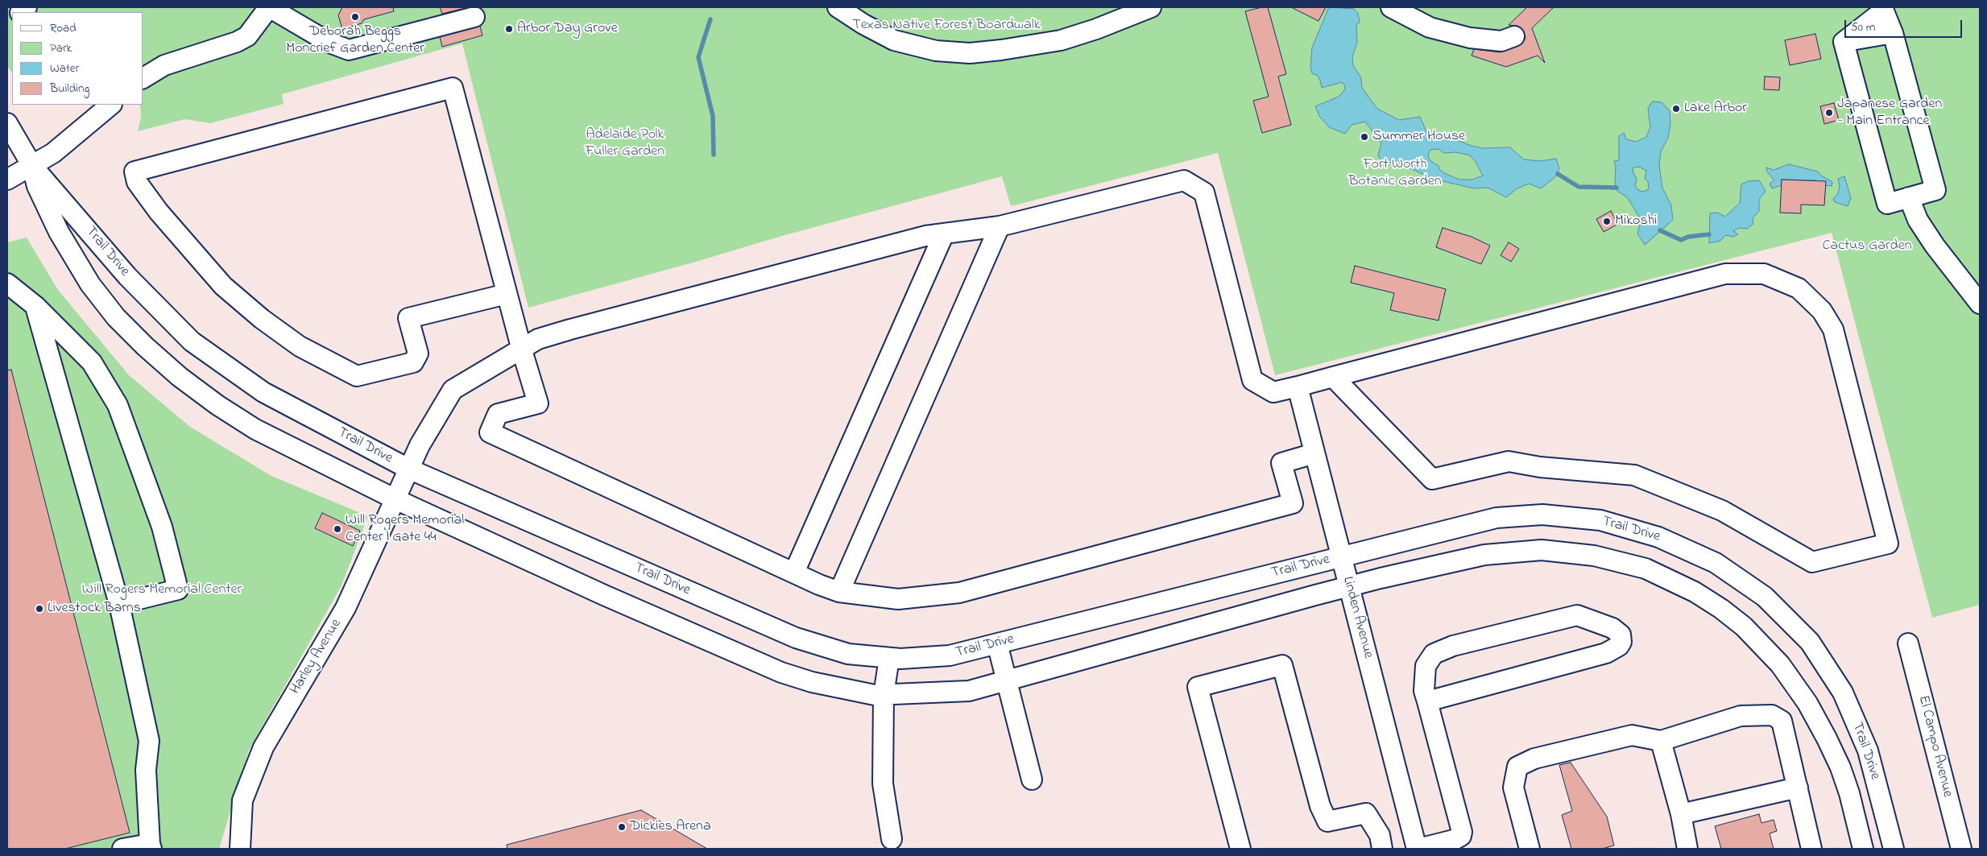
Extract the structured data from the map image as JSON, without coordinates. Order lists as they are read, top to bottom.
{
  "streets": {
    "street": [
      "Trail Drive",
      "Linden Avenue",
      "Harley Avenue",
      "El Campo Avenue"
    ]
  },
  "crossings": [
    ["Trail Drive", "Linden Avenue"],
    ["Trail Drive", "Harley Avenue"],
    ["Linden Avenue", "Harley Avenue"]
  ],
  "parks": [
    "Texas Native Forest Boardwalk",
    "Adelaide Polk Fuller Garden",
    "Fort Worth Botanic Garden",
    "Cactus Garden",
    "Will Rogers Memorial Center"
  ],
  "places": [
    "Deborah Beggs Moncrief Garden Center",
    "Arbor Day Grove",
    "Lake Arbor",
    "Japanese Garden - Main Entrance",
    "Summer House",
    "Mikoshi",
    "Will Rogers Memorial Center | Gate 44",
    "Livestock Barns",
    "Dickies Arena"
  ],
  "legend": [
    "Road",
    "Park",
    "Water",
    "Building"
  ],
  "scale_bar": "50 m"
}
